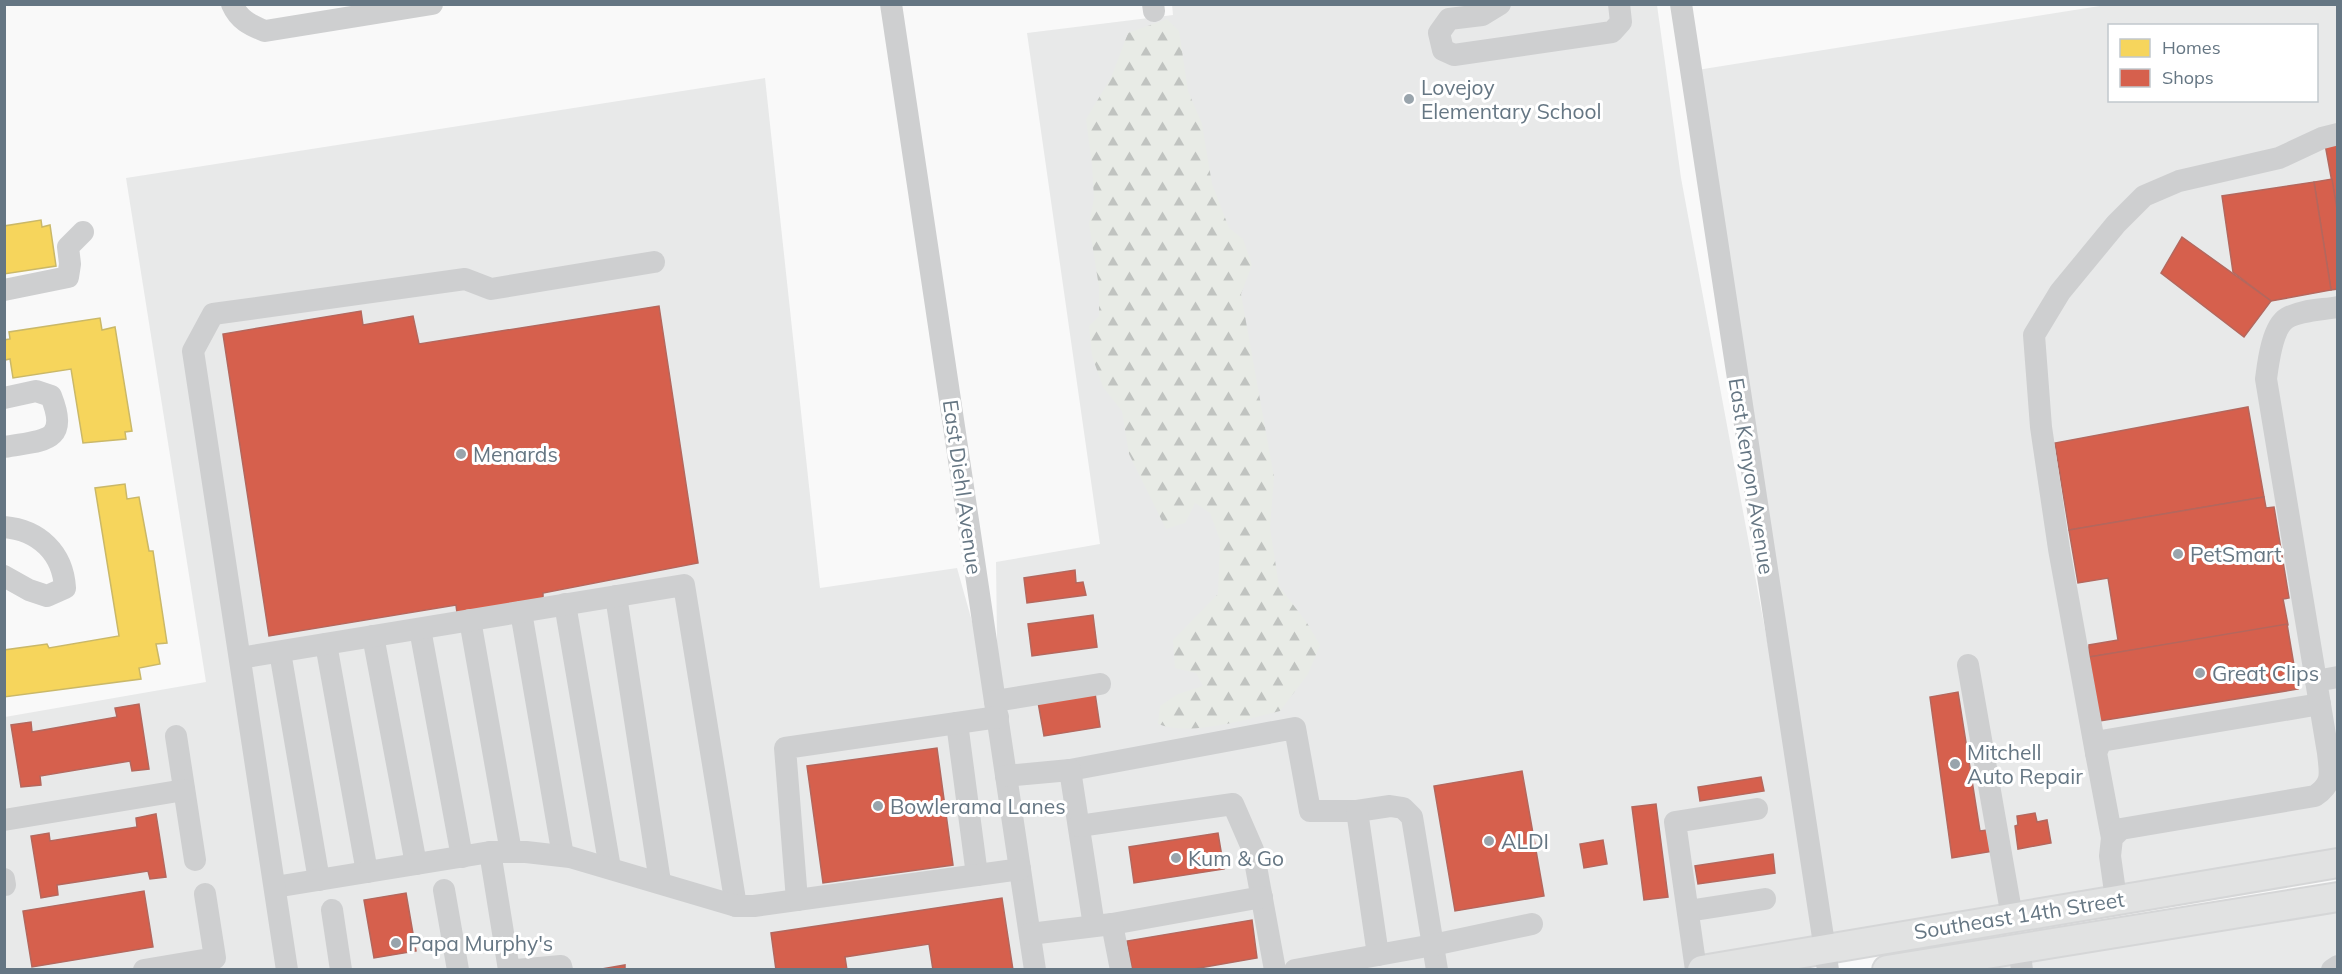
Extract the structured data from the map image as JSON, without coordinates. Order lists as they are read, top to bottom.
{
  "streets": {
    "main road": ["Southeast 14th Street"],
    "street": ["East Kenyon Avenue", "East Diehl Avenue"]
  },
  "crossings": [
    ["East Kenyon Avenue", "Southeast 14th Street"]
  ],
  "places": [
    "Lovejoy Elementary School",
    "Menards",
    "PetSmart",
    "Great Clips",
    "Mitchell Auto Repair",
    "Bowlerama Lanes",
    "ALDI",
    "Kum & Go",
    "Papa Murphy's"
  ],
  "legend": ["Homes", "Shops"]
}
